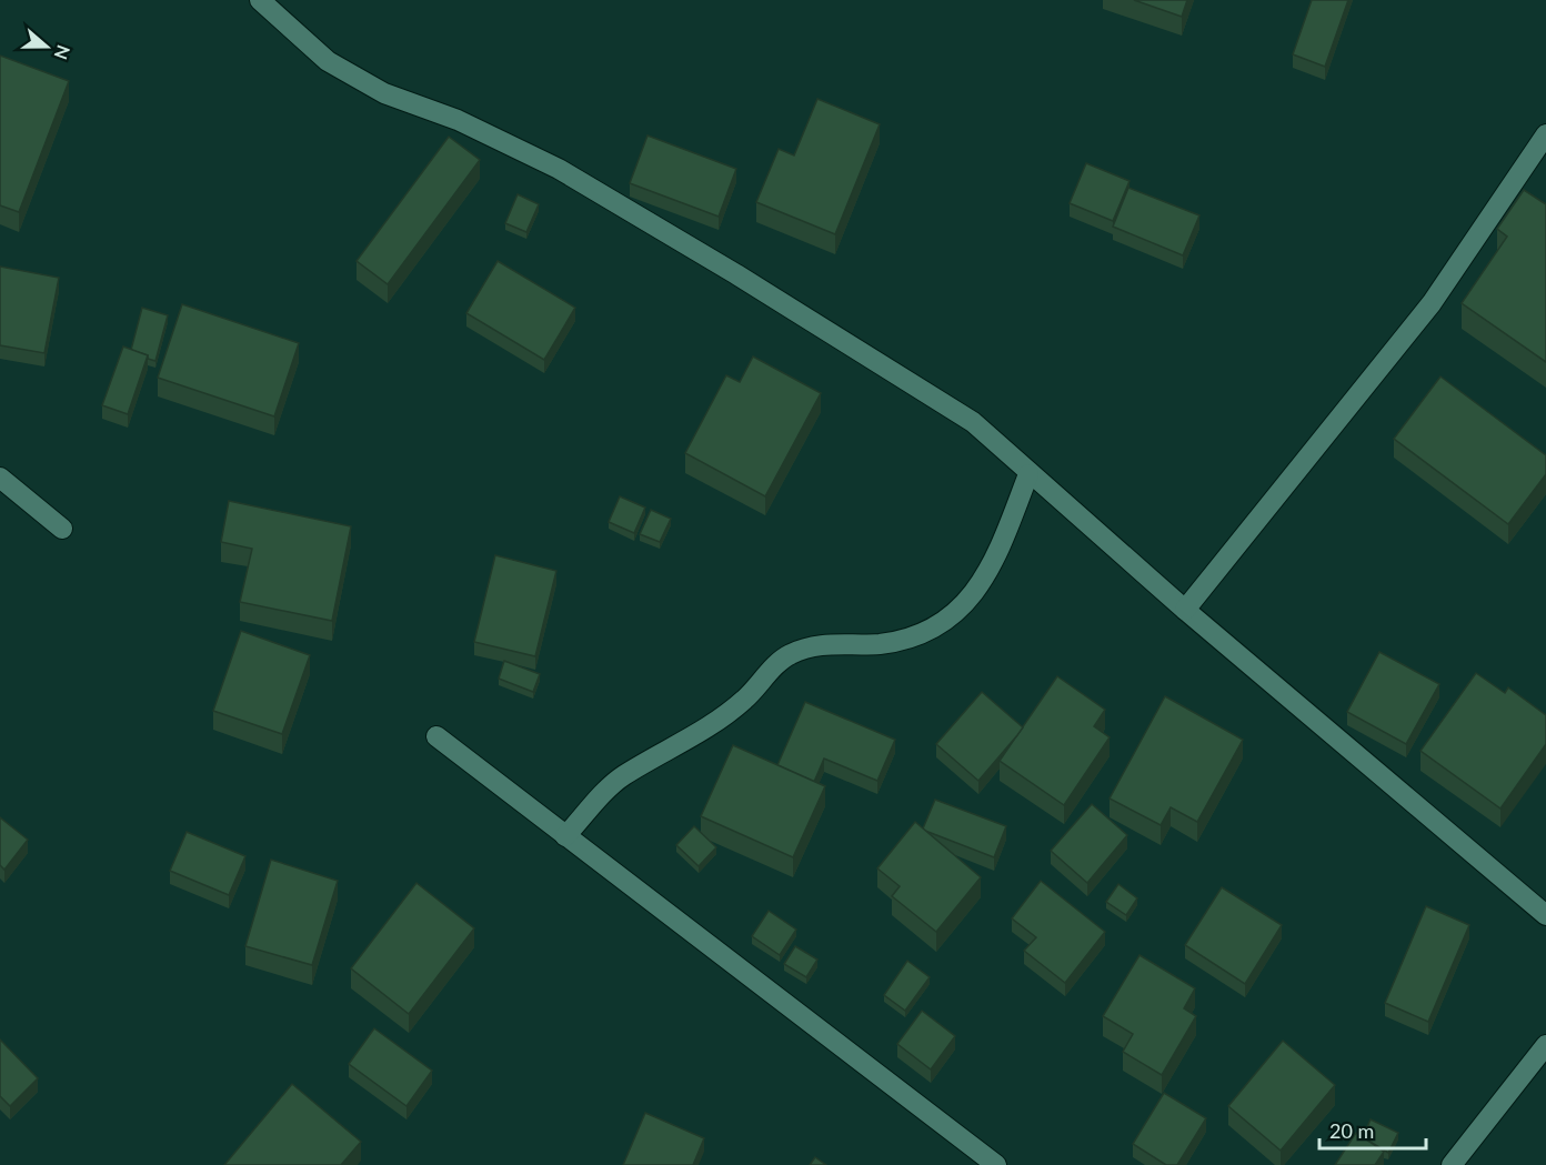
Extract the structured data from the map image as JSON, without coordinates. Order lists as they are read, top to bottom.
{
  "scale_bar": "20 m",
  "north": "right"
}
